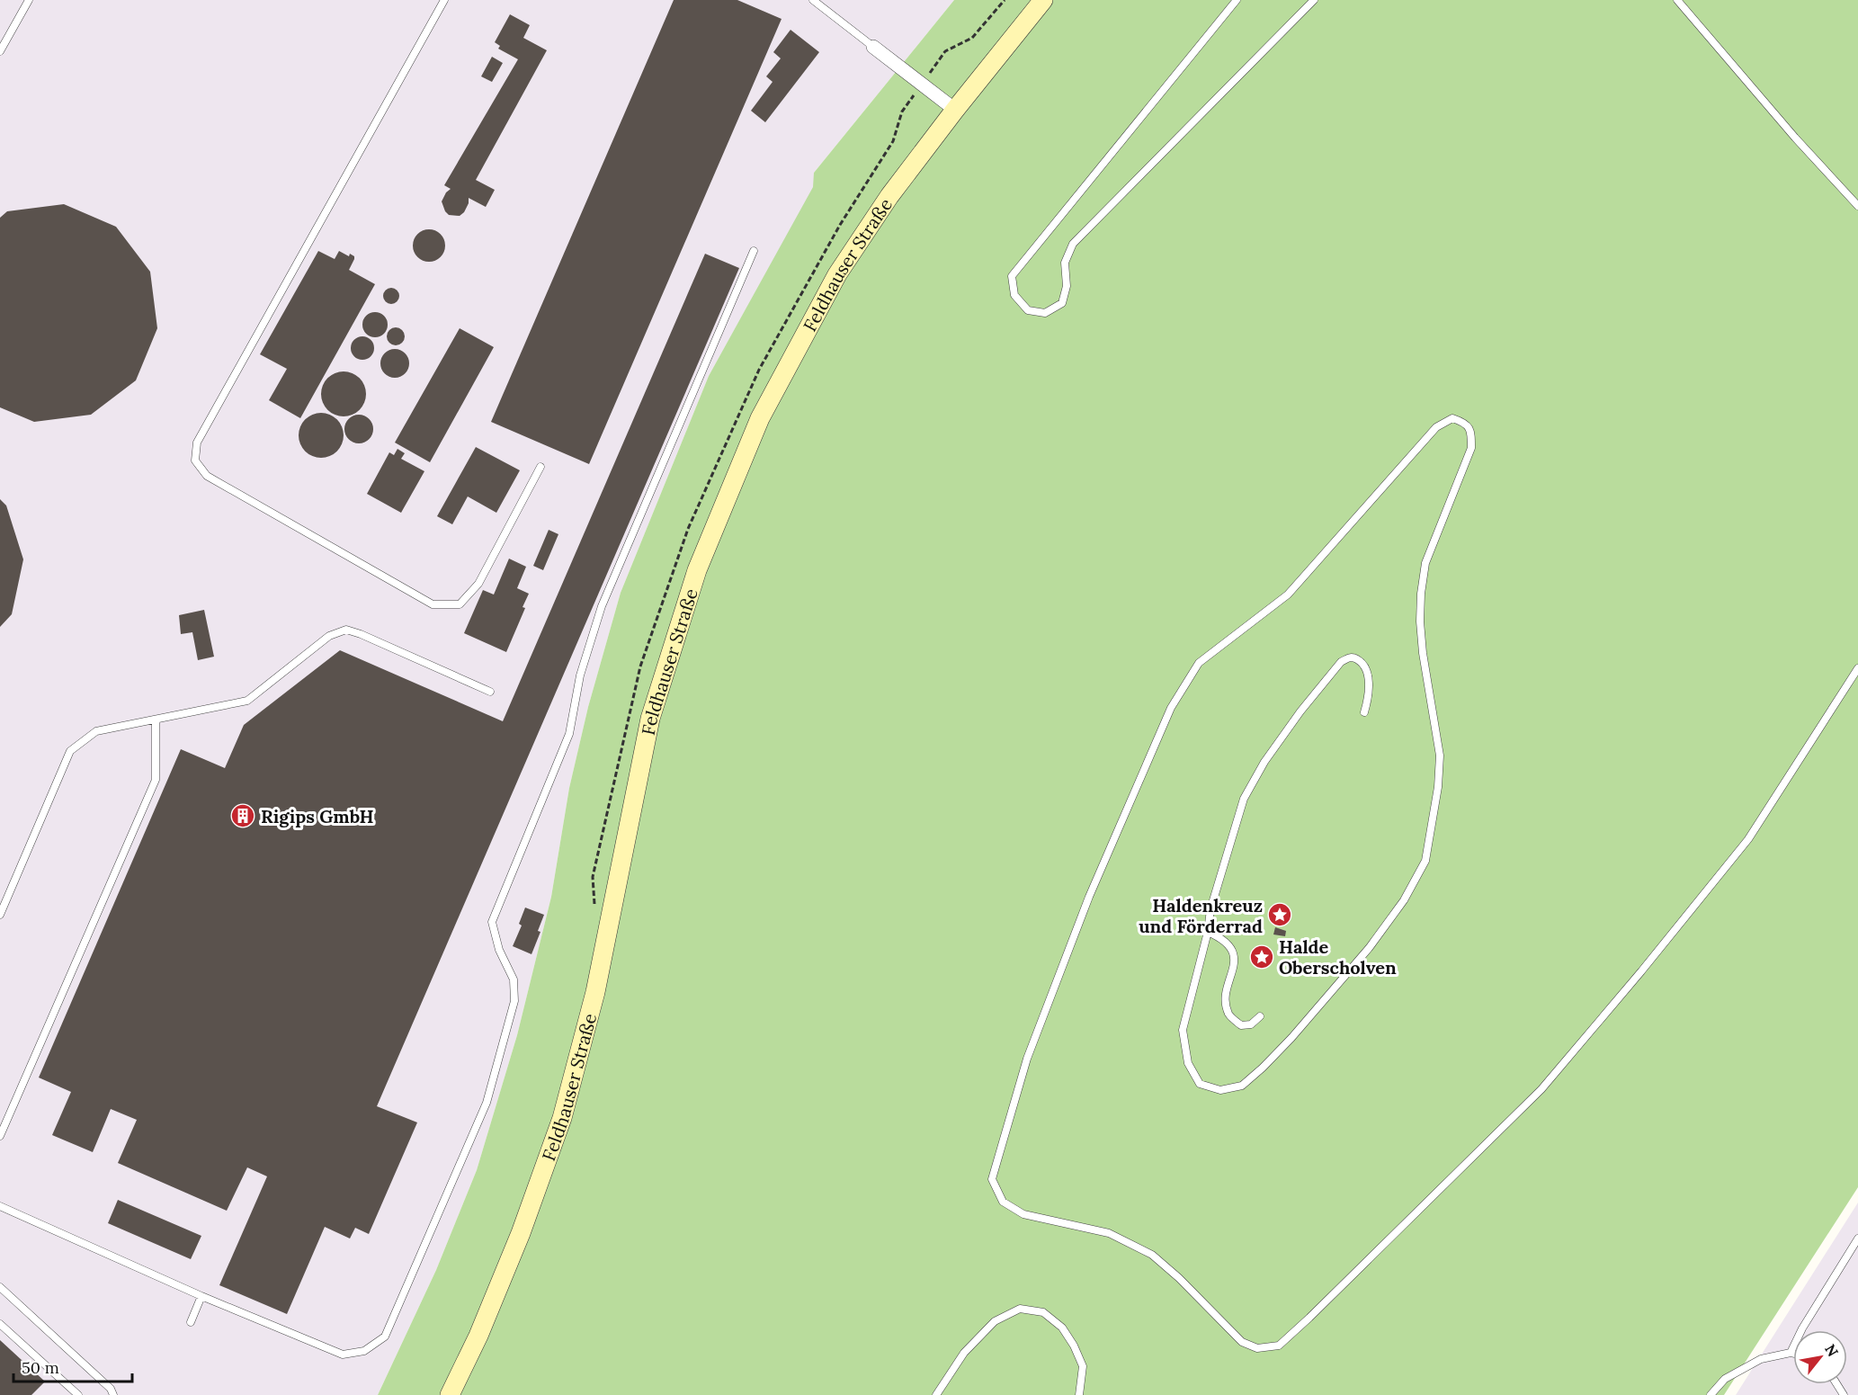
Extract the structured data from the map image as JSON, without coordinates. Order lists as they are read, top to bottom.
{
  "streets": {
    "street": ["Feldhauser Straße"]
  },
  "places": {
    "building": ["Rigips GmbH"],
    "place": ["Haldenkreuz und Förderrad", "Halde Oberscholven"]
  },
  "scale_bar": "50 m",
  "north": "top right"
}
